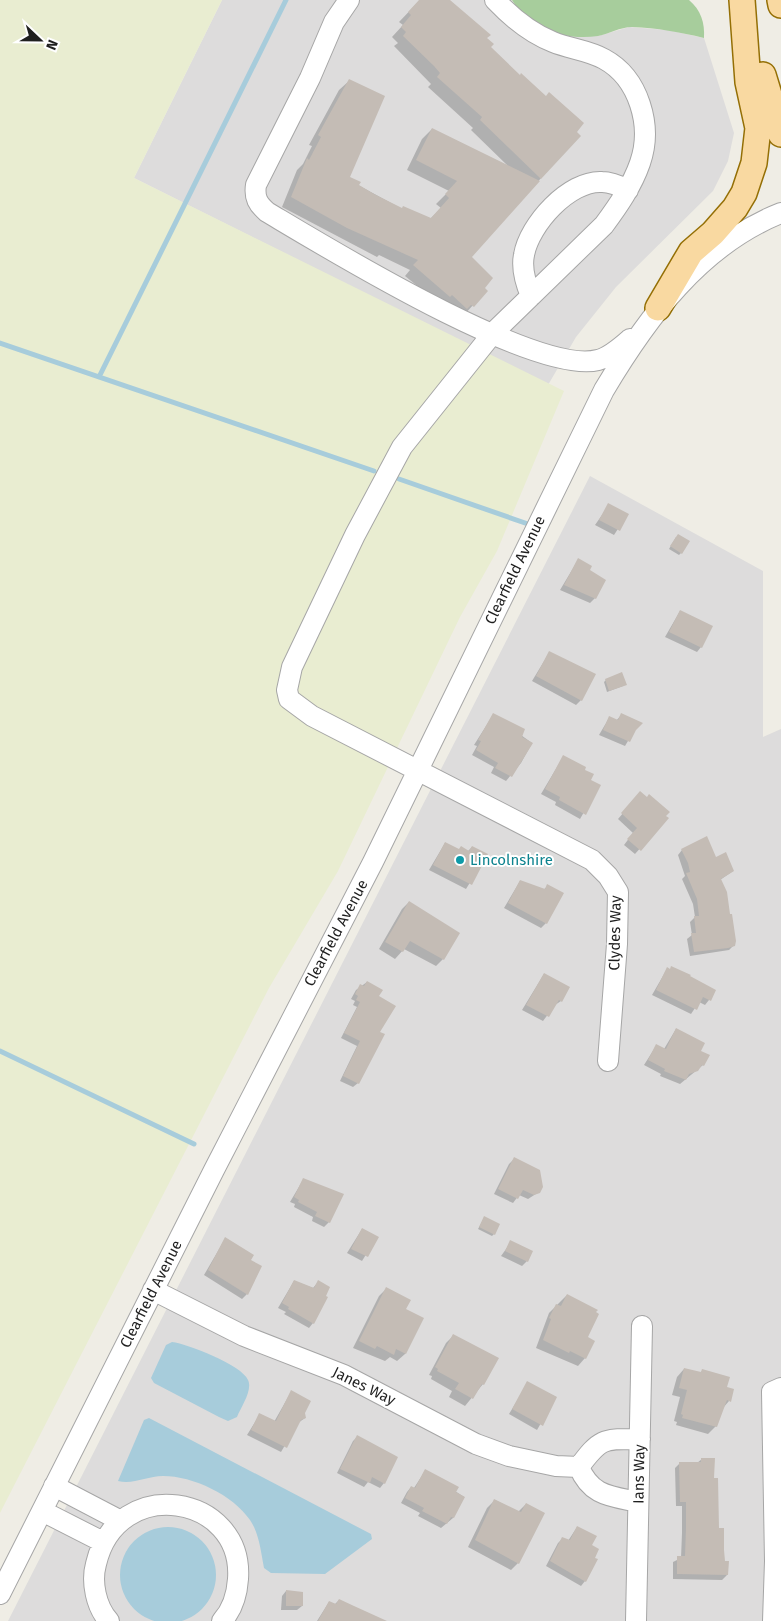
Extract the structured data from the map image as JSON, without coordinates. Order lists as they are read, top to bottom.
{
  "streets": {
    "street": [
      "Clearfield Avenue",
      "Clydes Way",
      "Janes Way",
      "Ians Way"
    ]
  },
  "crossings": [
    ["Clearfield Avenue", "Clydes Way"],
    ["Clearfield Avenue", "Janes Way"]
  ],
  "places": ["Lincolnshire"],
  "north": "right"
}
